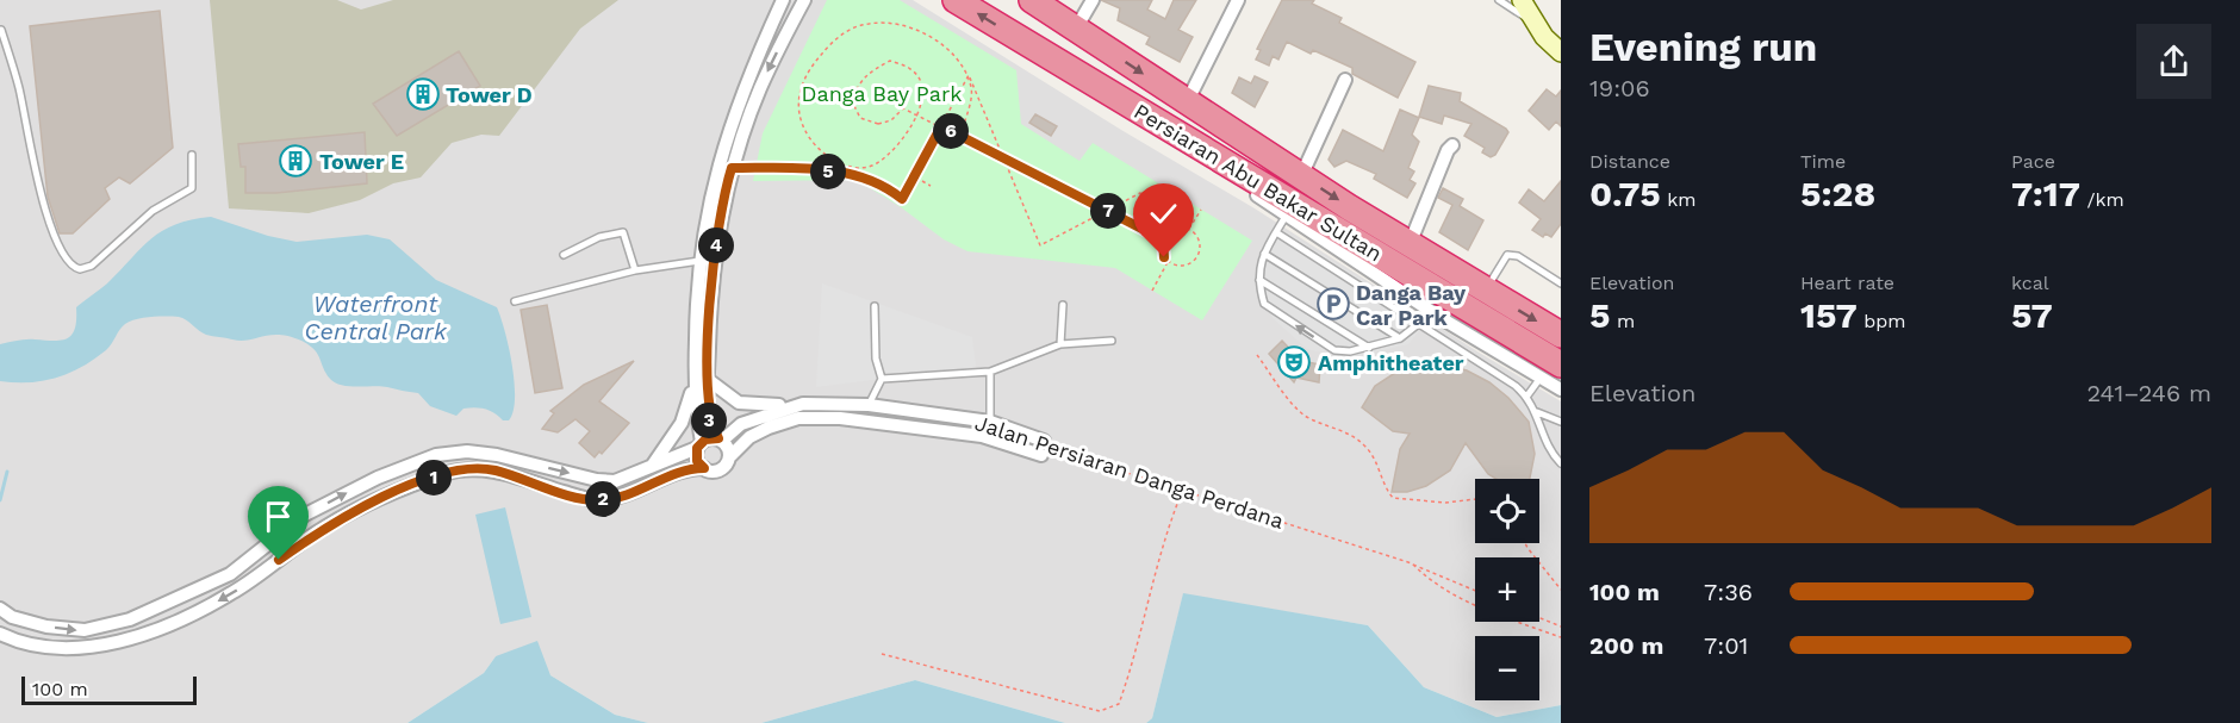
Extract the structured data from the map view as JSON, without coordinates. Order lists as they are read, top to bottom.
{
  "streets": {
    "highway": ["Persiaran Abu Bakar Sultan"],
    "street": ["Jalan Persiaran Danga Perdana"]
  },
  "water": ["Waterfront Central Park"],
  "parks": ["Danga Bay Park"],
  "places": {
    "building": ["Tower D", "Tower E"],
    "parking": ["Danga Bay Car Park"],
    "theatre": ["Amphitheater"]
  },
  "scale_bar": "100 m",
  "page": {
    "heading": ["Evening run", "19:06"],
    "pins": [
      "6",
      "5",
      "7",
      "4",
      "3",
      "1",
      "2"
    ],
    "stats": [
      ["Distance", "0.75 km"],
      ["Time", "5:28"],
      ["Pace", "7:17 /km"],
      ["Elevation", "5 m"],
      ["Heart rate", "157 bpm"],
      ["kcal", "57"]
    ],
    "chart": ["Elevation", "241–246 m"],
    "map_buttons": ["+", "−"],
    "list": [
      {
        "name": "100 m",
        "note": "7:36"
      },
      {
        "name": "200 m",
        "note": "7:01"
      }
    ],
    "scale": "100 m"
  }
}
